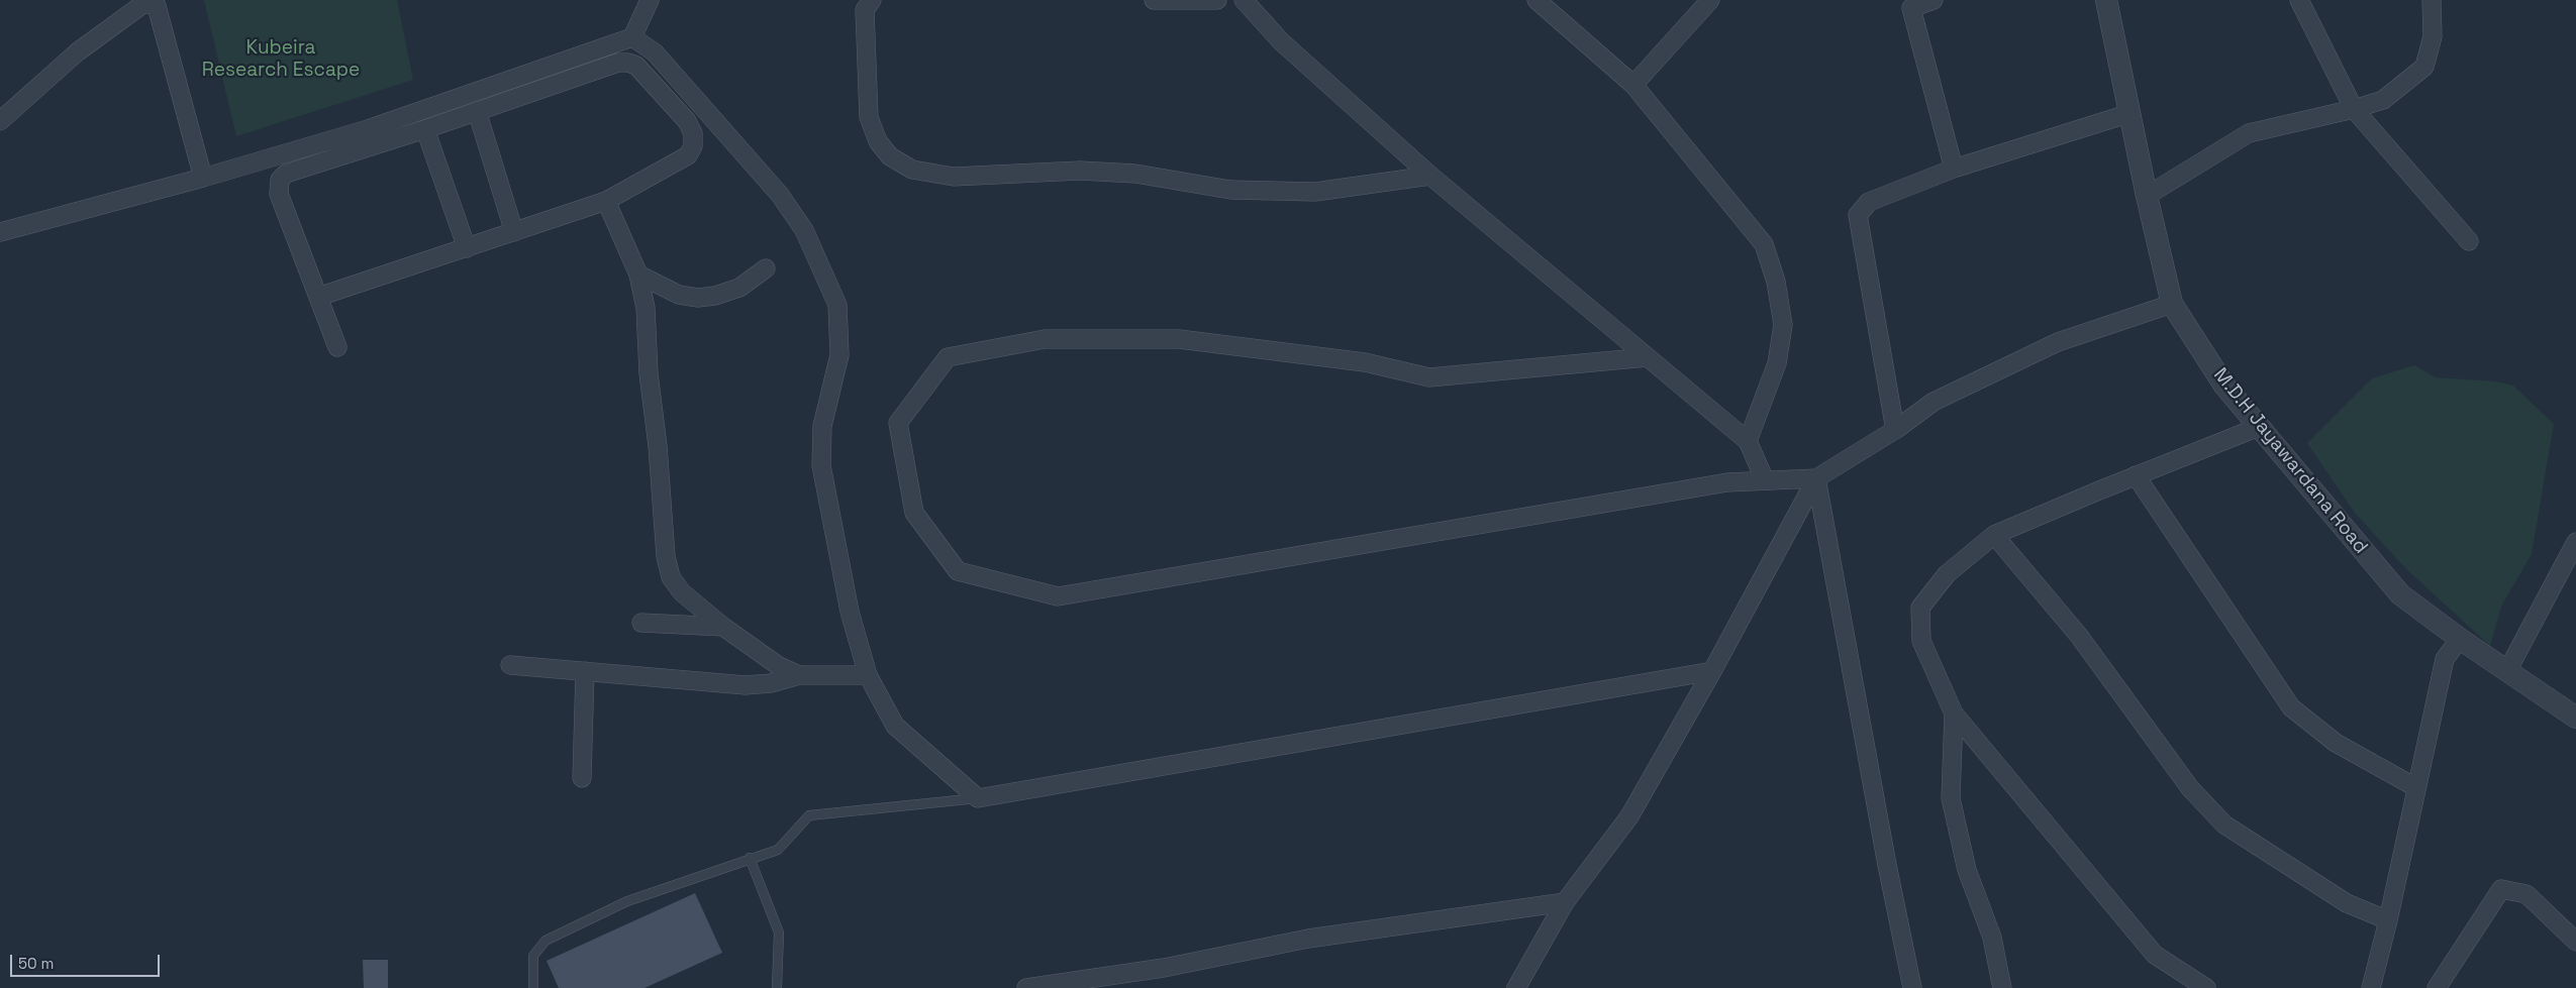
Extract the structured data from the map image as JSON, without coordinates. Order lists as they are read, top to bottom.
{
  "streets": {
    "street": ["M.D.H Jayawardana Road"]
  },
  "parks": ["Kubeira Research Escape"],
  "scale_bar": "50 m"
}
